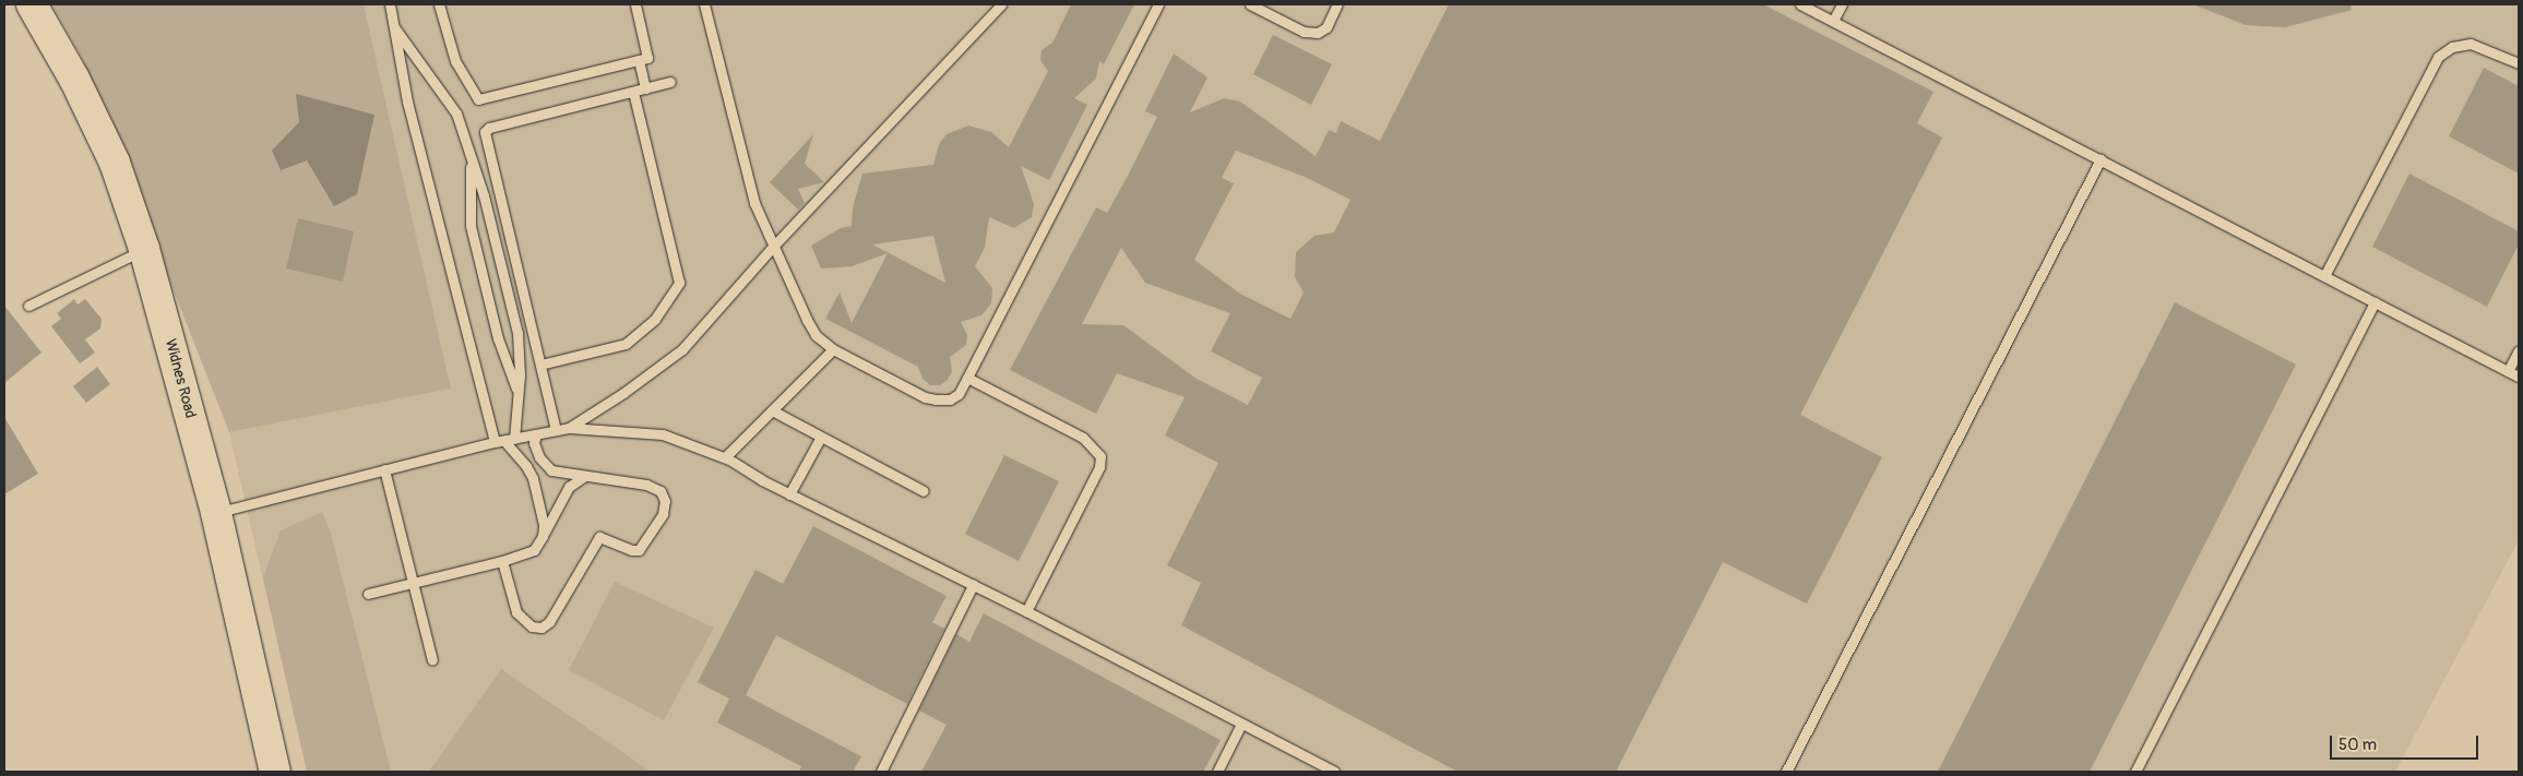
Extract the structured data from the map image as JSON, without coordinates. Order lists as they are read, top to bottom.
{
  "streets": {
    "main road": ["Widnes Road"]
  },
  "scale_bar": "50 m"
}
